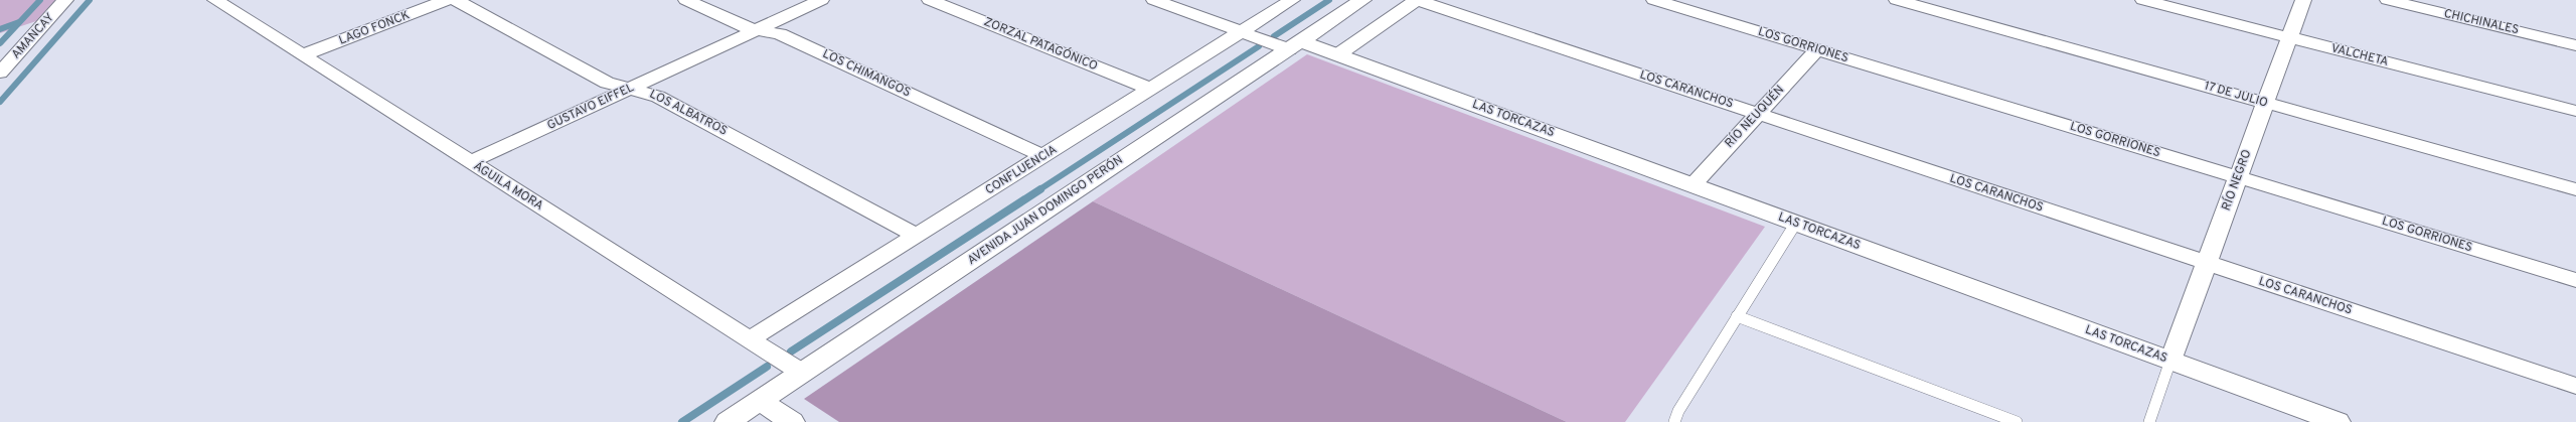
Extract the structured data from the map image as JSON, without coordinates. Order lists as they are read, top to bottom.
{
  "streets": {
    "street": [
      "CHICHINALES",
      "LAGO FONCK",
      "AMANCAY",
      "ZORZAL PATAGÓNICO",
      "LOS GORRIONES",
      "VALCHETA",
      "LOS CHIMANGOS",
      "LOS CARANCHOS",
      "17 DE JULIO",
      "GUSTAVO EIFFEL",
      "LOS ALBATROS",
      "RÍO NEUQUÉN",
      "LAS TORCAZAS",
      "CONFLUENCIA",
      "RÍO NEGRO",
      "ÁGUILA MORA",
      "AVENIDA JUAN DOMINGO PERÓN"
    ]
  },
  "crossings": [
    ["LAGO FONCK", "ÁGUILA MORA"],
    ["ZORZAL PATAGÓNICO", "CONFLUENCIA"],
    ["LOS GORRIONES", "RÍO NEUQUÉN"],
    ["LOS GORRIONES", "RÍO NEGRO"],
    ["VALCHETA", "RÍO NEGRO"],
    ["LOS CHIMANGOS", "GUSTAVO EIFFEL"],
    ["LOS CHIMANGOS", "CONFLUENCIA"],
    ["LOS CARANCHOS", "RÍO NEUQUÉN"],
    ["LOS CARANCHOS", "RÍO NEGRO"],
    ["17 DE JULIO", "RÍO NEGRO"],
    ["GUSTAVO EIFFEL", "LOS ALBATROS"],
    ["GUSTAVO EIFFEL", "ÁGUILA MORA"],
    ["LOS ALBATROS", "CONFLUENCIA"],
    ["RÍO NEUQUÉN", "LAS TORCAZAS"],
    ["LAS TORCAZAS", "CONFLUENCIA"],
    ["LAS TORCAZAS", "RÍO NEGRO"],
    ["LAS TORCAZAS", "AVENIDA JUAN DOMINGO PERÓN"],
    ["CONFLUENCIA", "ÁGUILA MORA"],
    ["ÁGUILA MORA", "AVENIDA JUAN DOMINGO PERÓN"]
  ]
}
